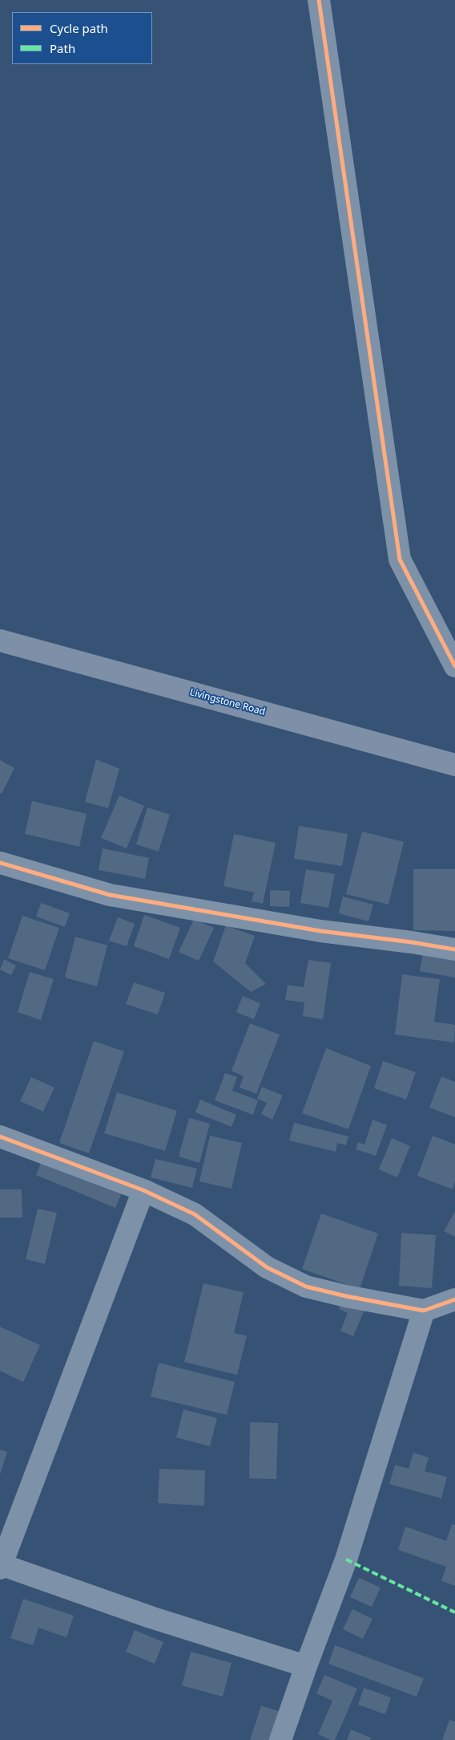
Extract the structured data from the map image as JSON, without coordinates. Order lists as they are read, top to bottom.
{
  "streets": {
    "highway": ["Livingstone Road"]
  },
  "legend": ["Cycle path", "Path"]
}
